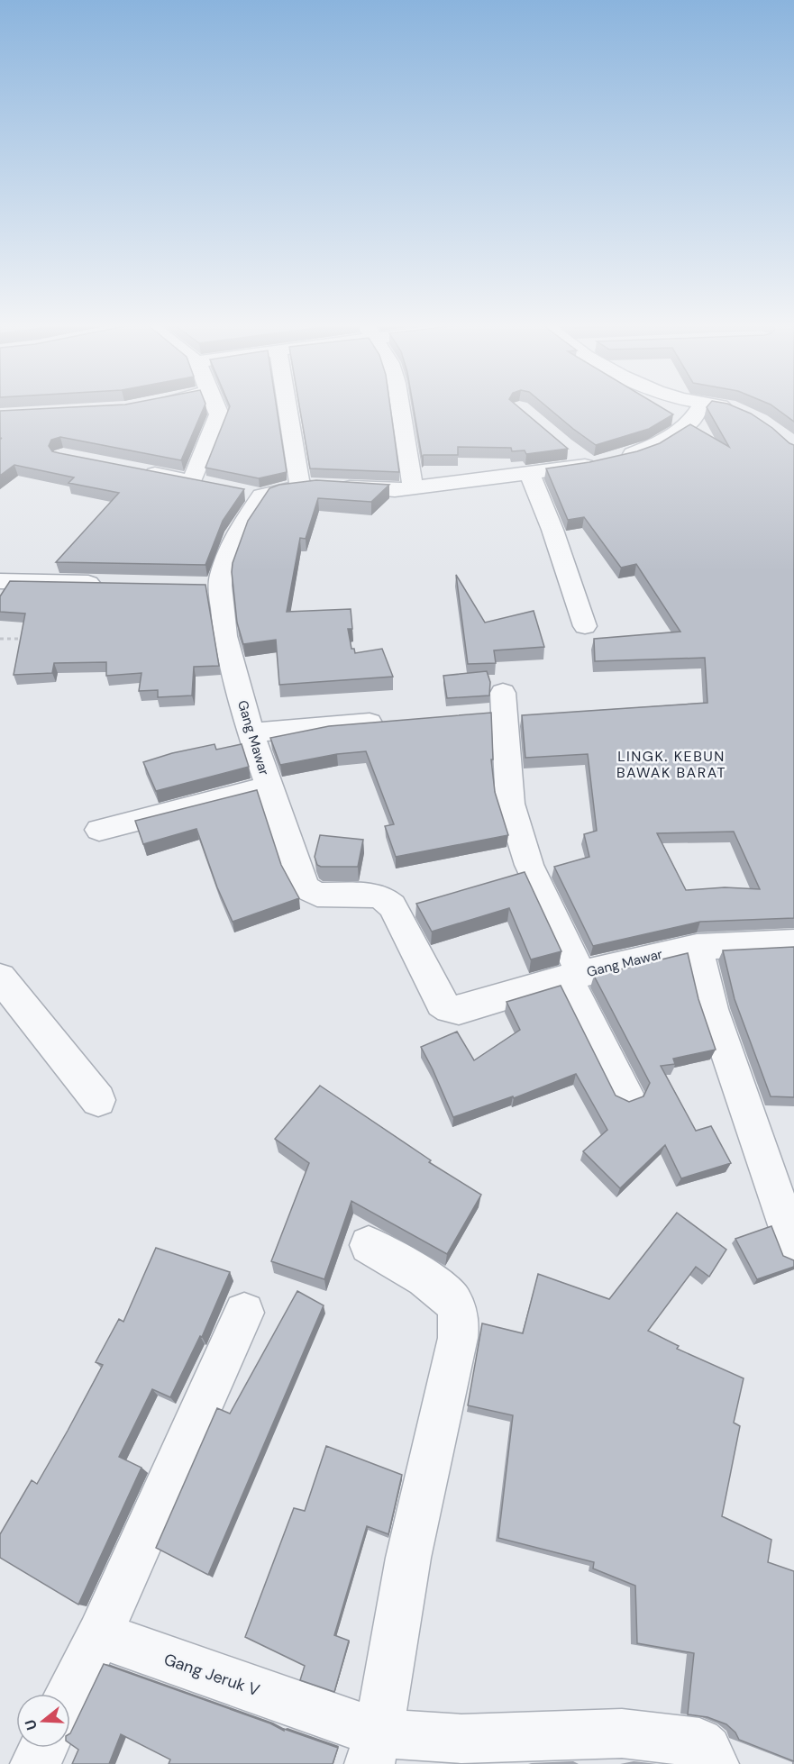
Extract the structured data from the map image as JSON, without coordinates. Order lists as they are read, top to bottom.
{
  "streets": {
    "street": ["Gang Mawar", "Gang Jeruk V"]
  },
  "districts": ["LINGK. KEBUN BAWAK BARAT"],
  "north": "left"
}
